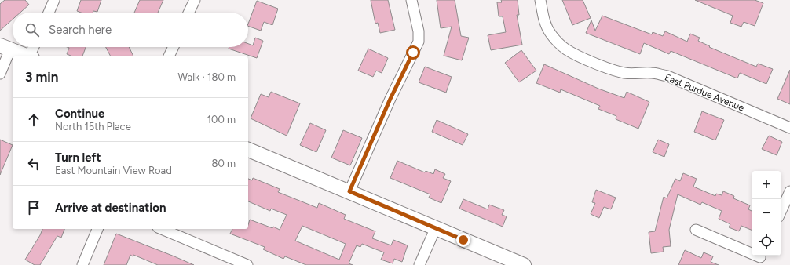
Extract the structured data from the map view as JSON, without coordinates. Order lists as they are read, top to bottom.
{
  "streets": {
    "street": ["East Purdue Avenue"]
  },
  "page": {
    "search": "Search here",
    "heading": ["3 min", "Walk · 180 m"],
    "list": [
      ["Continue", "North 15th Place", "100 m"],
      ["Turn left", "East Mountain View Road", "80 m"],
      "Arrive at destination"
    ],
    "map_buttons": ["+", "−"]
  }
}
